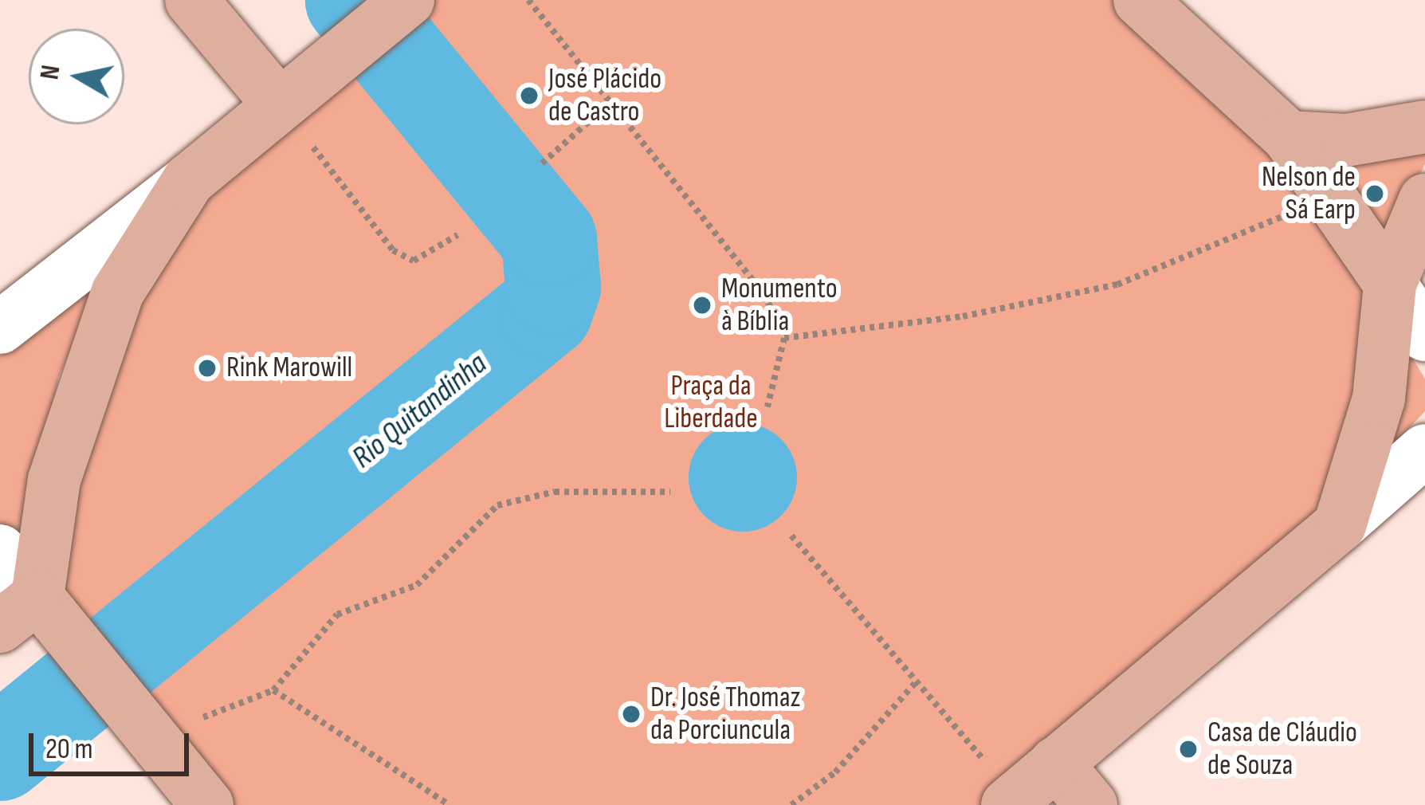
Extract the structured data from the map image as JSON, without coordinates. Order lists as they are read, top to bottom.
{
  "water": ["Rio Quitandinha"],
  "parks": ["Praça da Liberdade"],
  "places": [
    "José Plácido de Castro",
    "Nelson de Sá Earp",
    "Monumento à Bíblia",
    "Rink Marowill",
    "Dr. José Thomaz da Porciuncula",
    "Casa de Cláudio de Souza"
  ],
  "scale_bar": "20 m",
  "north": "left"
}
